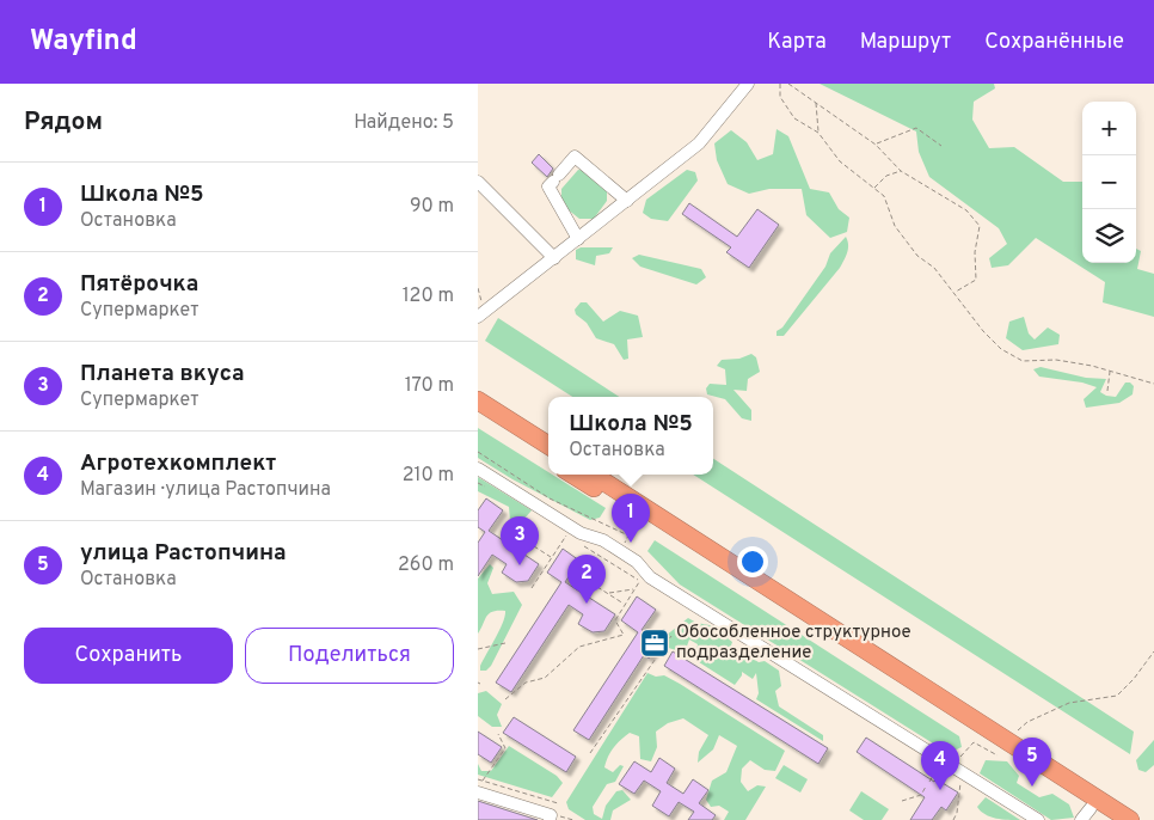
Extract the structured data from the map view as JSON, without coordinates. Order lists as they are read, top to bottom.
{
  "places": {
    "office": ["Обособленное структурное подразделение"]
  },
  "page": {
    "header": "Wayfind",
    "nav": ["Карта", "Маршрут", "Сохранённые"],
    "heading": ["Рядом", "Найдено: 5"],
    "map_buttons": ["+", "−"],
    "list": [
      {
        "mark": "1",
        "name": "Школа №5",
        "note": "Остановка",
        "value": "90 m"
      },
      {
        "mark": "2",
        "name": "Пятёрочка",
        "note": "Супермаркет",
        "value": "120 m"
      },
      {
        "mark": "3",
        "name": "Планета вкуса",
        "note": "Супермаркет",
        "value": "170 m"
      },
      {
        "mark": "4",
        "name": "Агротехкомплект",
        "note": "Магазин · улица Растопчина",
        "value": "210 m"
      },
      {
        "mark": "5",
        "name": "улица Растопчина",
        "note": "Остановка",
        "value": "260 m"
      }
    ],
    "popup": ["Школа №5", "Остановка"],
    "pins": [
      "1",
      "3",
      "2",
      "5",
      "4"
    ],
    "buttons": ["Сохранить", "Поделиться"]
  }
}
